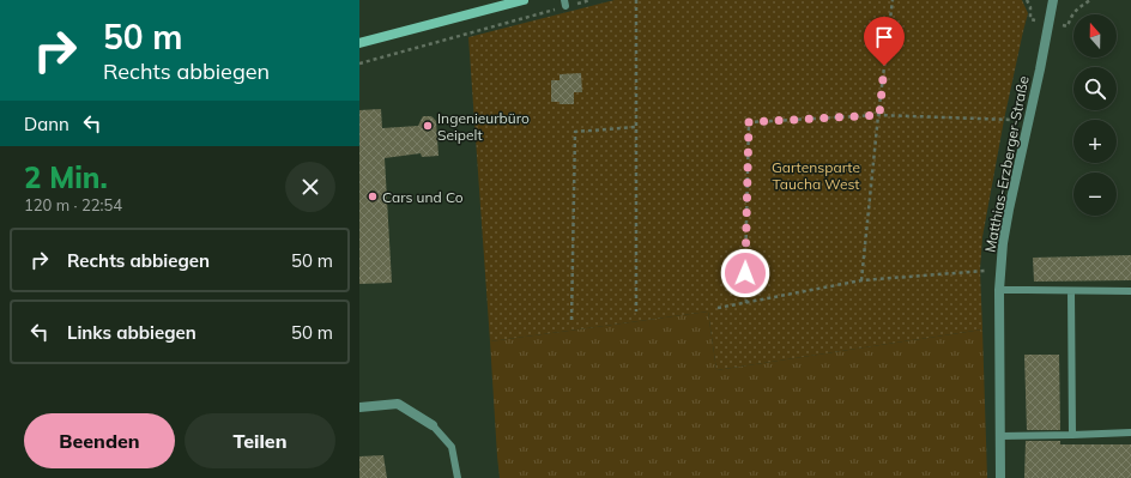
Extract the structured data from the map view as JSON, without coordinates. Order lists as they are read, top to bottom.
{
  "streets": {
    "street": ["Matthias-Erzberger-Straße"]
  },
  "parks": ["Gartensparte Taucha West"],
  "places": ["Ingenieurbüro Seipelt", "Cars und Co"],
  "north": "top",
  "page": {
    "turn": ["50 m", "Rechts abbiegen"],
    "map_buttons": ["+", "−"],
    "then": "Dann",
    "heading": ["2 Min.", "120 m · 22:54"],
    "list": [
      {
        "name": "Rechts abbiegen",
        "value": "50 m"
      },
      {
        "name": "Links abbiegen",
        "value": "50 m"
      }
    ],
    "buttons": ["Beenden", "Teilen"]
  }
}
